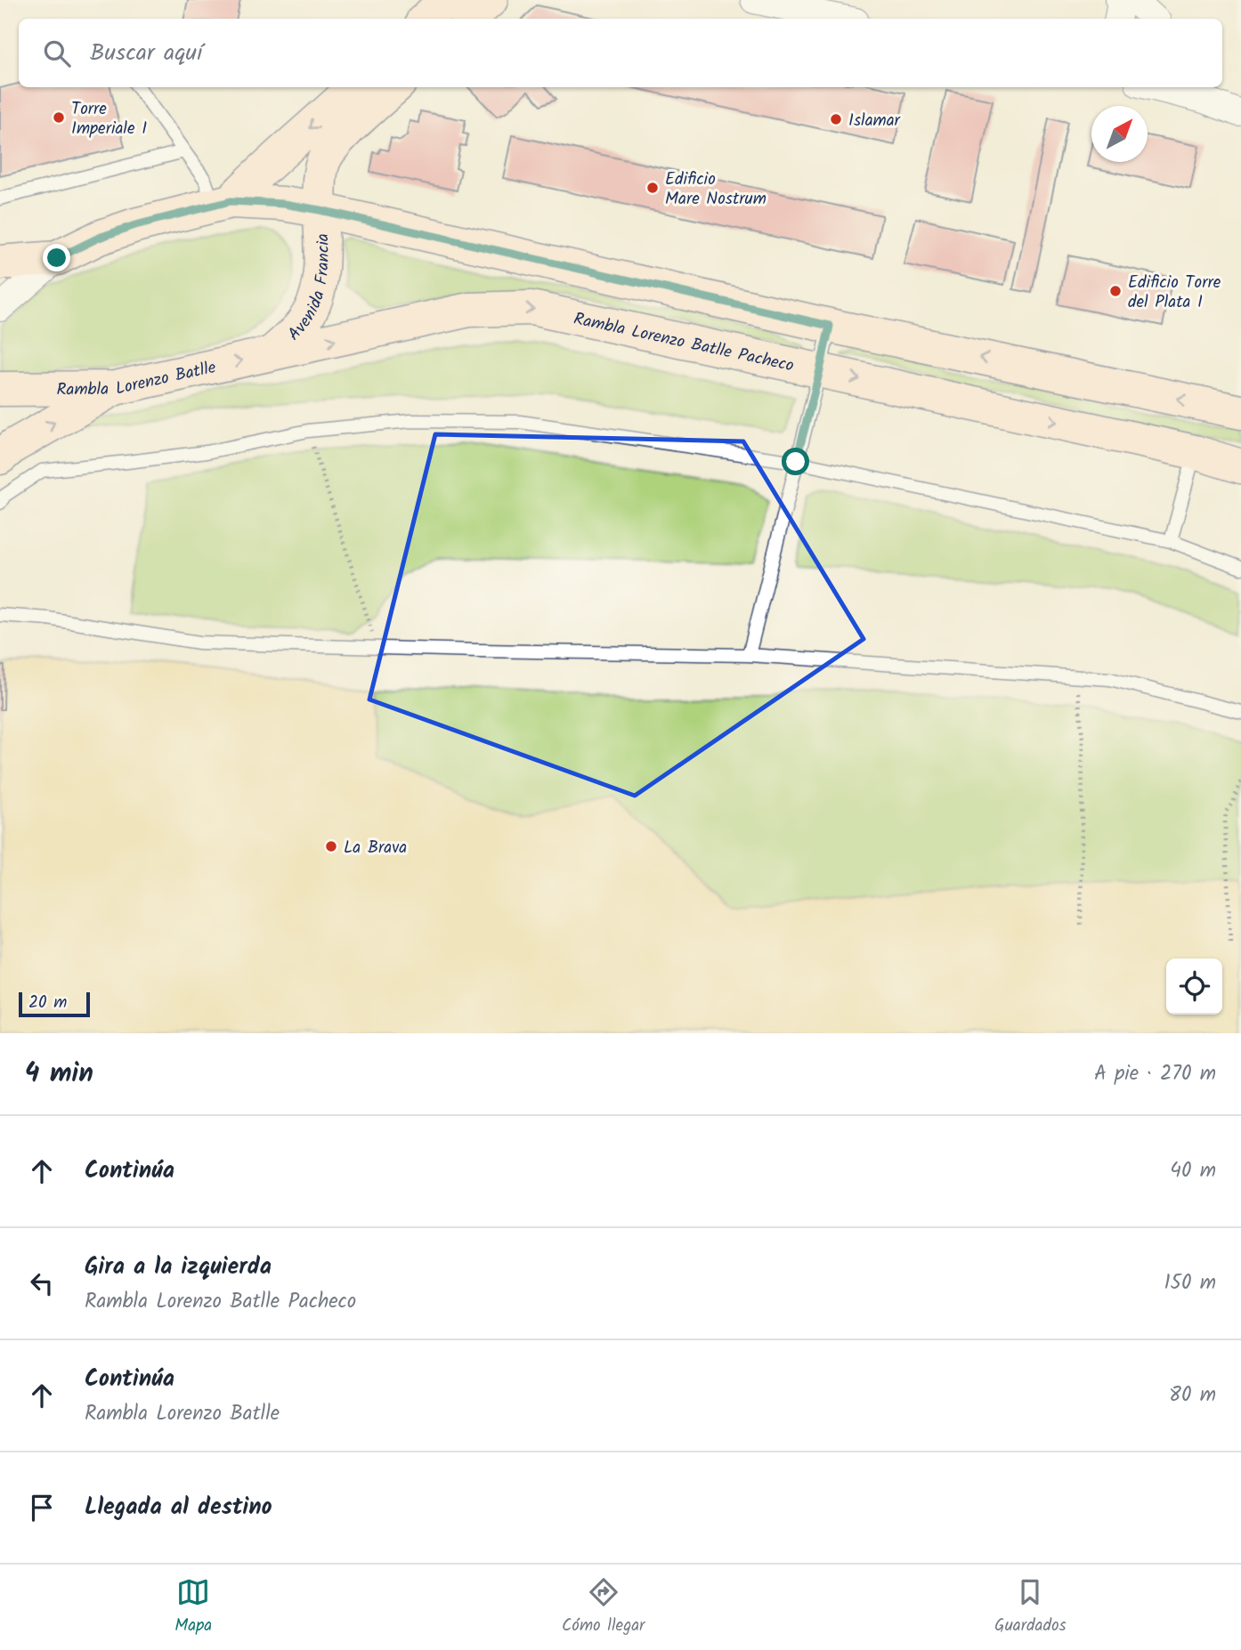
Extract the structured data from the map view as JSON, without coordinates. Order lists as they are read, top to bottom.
{
  "streets": {
    "main road": ["Avenida Francia", "Rambla Lorenzo Batlle Pacheco", "Rambla Lorenzo Batlle"]
  },
  "crossings": [
    ["Avenida Francia", "Rambla Lorenzo Batlle Pacheco"],
    ["Avenida Francia", "Rambla Lorenzo Batlle"],
    ["Rambla Lorenzo Batlle Pacheco", "Rambla Lorenzo Batlle"]
  ],
  "places": [
    "Torre Imperiale I",
    "Islamar",
    "Edificio Mare Nostrum",
    "Edificio Torre del Plata I",
    "La Brava"
  ],
  "scale_bar": "20 m",
  "north": "top right",
  "page": {
    "search": "Buscar aquí",
    "scale": "20 m",
    "heading": ["4 min", "A pie · 270 m"],
    "list": [
      ["Continúa", "40 m"],
      ["Gira a la izquierda", "Rambla Lorenzo Batlle Pacheco", "150 m"],
      ["Continúa", "Rambla Lorenzo Batlle", "80 m"],
      "Llegada al destino"
    ],
    "nav": ["Mapa", "Cómo llegar", "Guardados"]
  }
}
